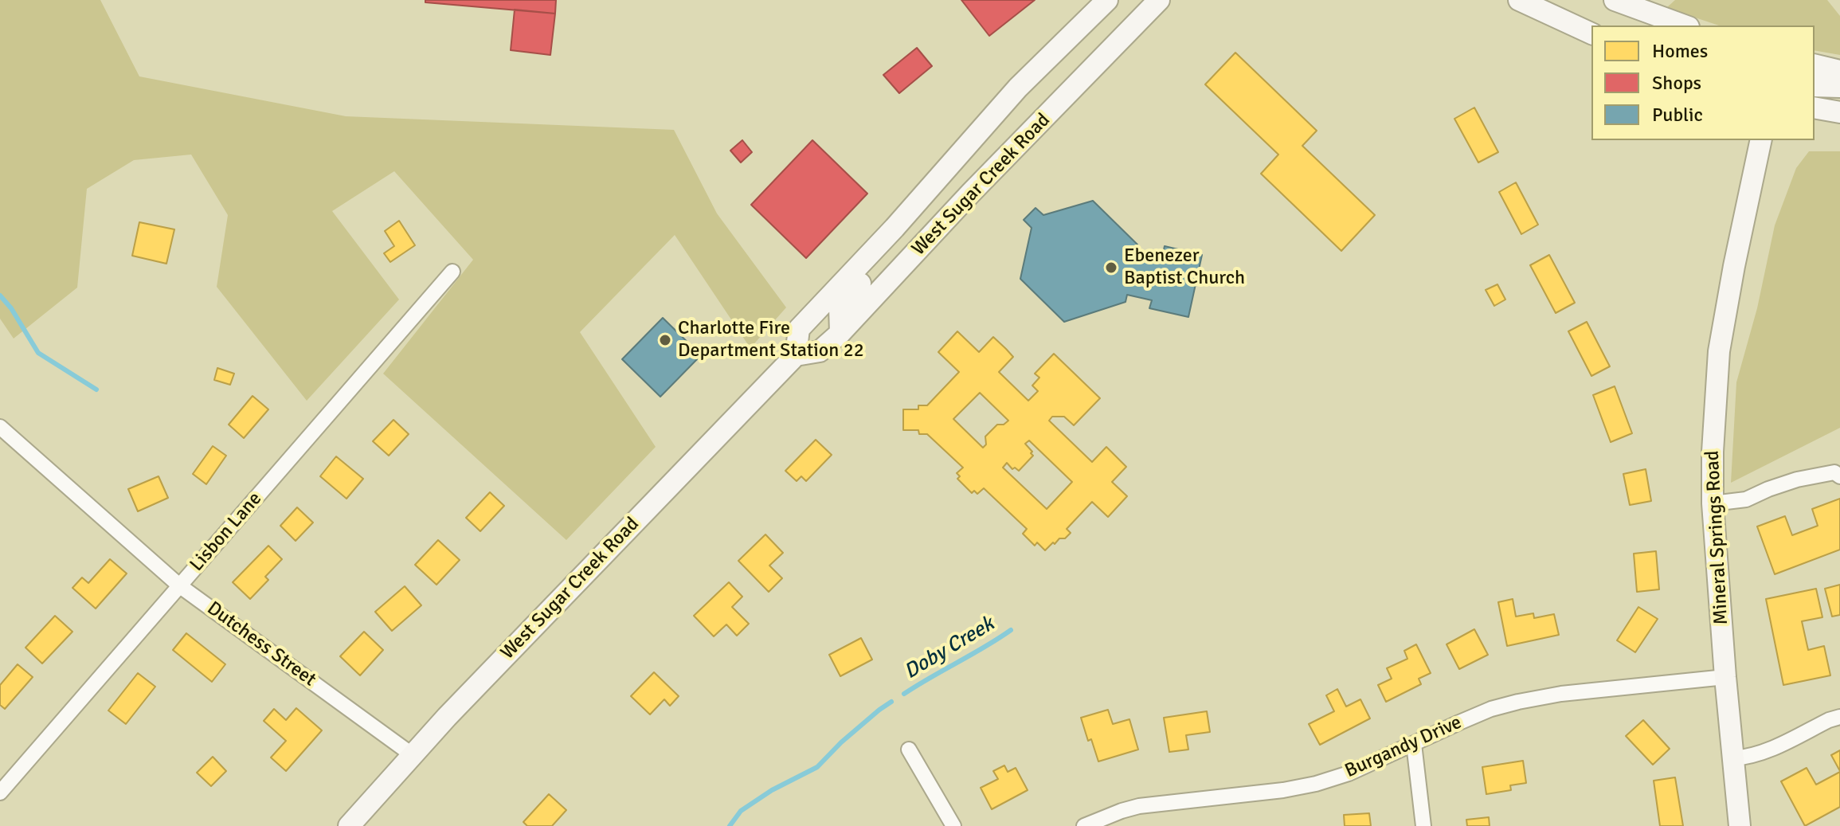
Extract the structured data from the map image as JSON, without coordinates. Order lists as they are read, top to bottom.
{
  "streets": {
    "main road": ["West Sugar Creek Road", "Mineral Springs Road"],
    "street": ["Lisbon Lane", "Dutchess Street", "Burgandy Drive"]
  },
  "crossings": [
    ["West Sugar Creek Road", "Dutchess Street"],
    ["Lisbon Lane", "Dutchess Street"],
    ["Mineral Springs Road", "Burgandy Drive"]
  ],
  "water": ["Doby Creek"],
  "places": ["Ebenezer Baptist Church", "Charlotte Fire Department Station 22"],
  "legend": ["Homes", "Shops", "Public"]
}
